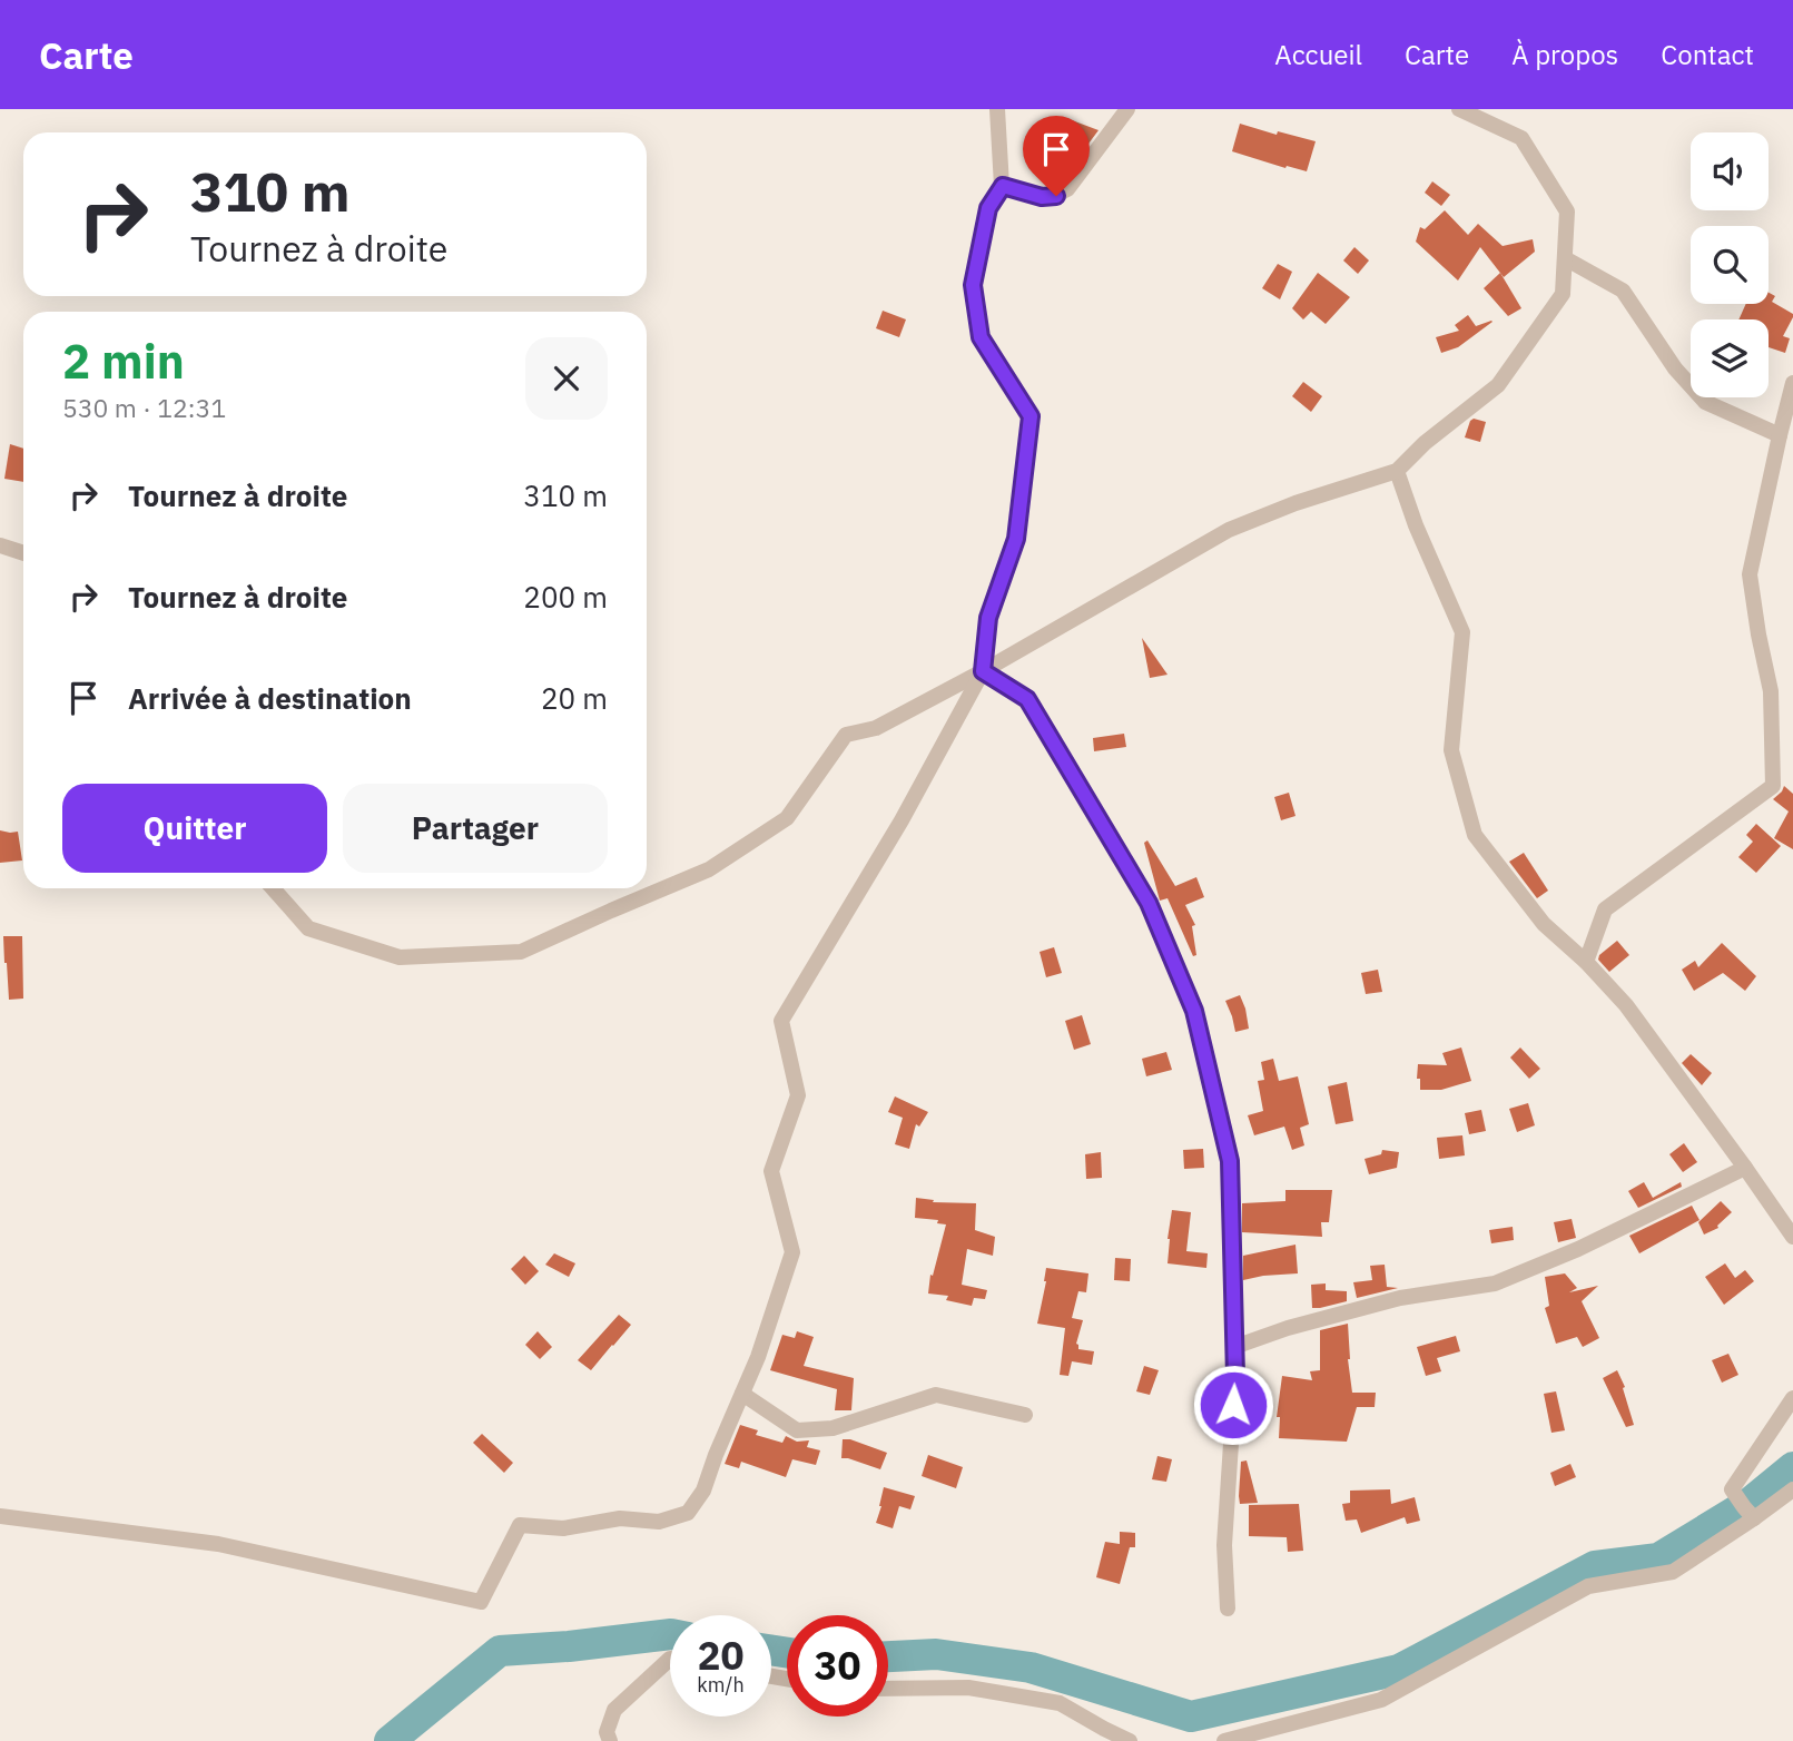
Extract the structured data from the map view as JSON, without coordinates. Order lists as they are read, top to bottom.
{
  "page": {
    "header": "Carte",
    "nav": [
      "Accueil",
      "Carte",
      "À propos",
      "Contact"
    ],
    "turn": ["310 m", "Tournez à droite"],
    "heading": ["2 min", "530 m · 12:31"],
    "list": [
      {
        "name": "Tournez à droite",
        "value": "310 m"
      },
      {
        "name": "Tournez à droite",
        "value": "200 m"
      },
      {
        "name": "Arrivée à destination",
        "value": "20 m"
      }
    ],
    "buttons": ["Quitter", "Partager"],
    "speed": "20 km/h",
    "limit": "30"
  }
}
